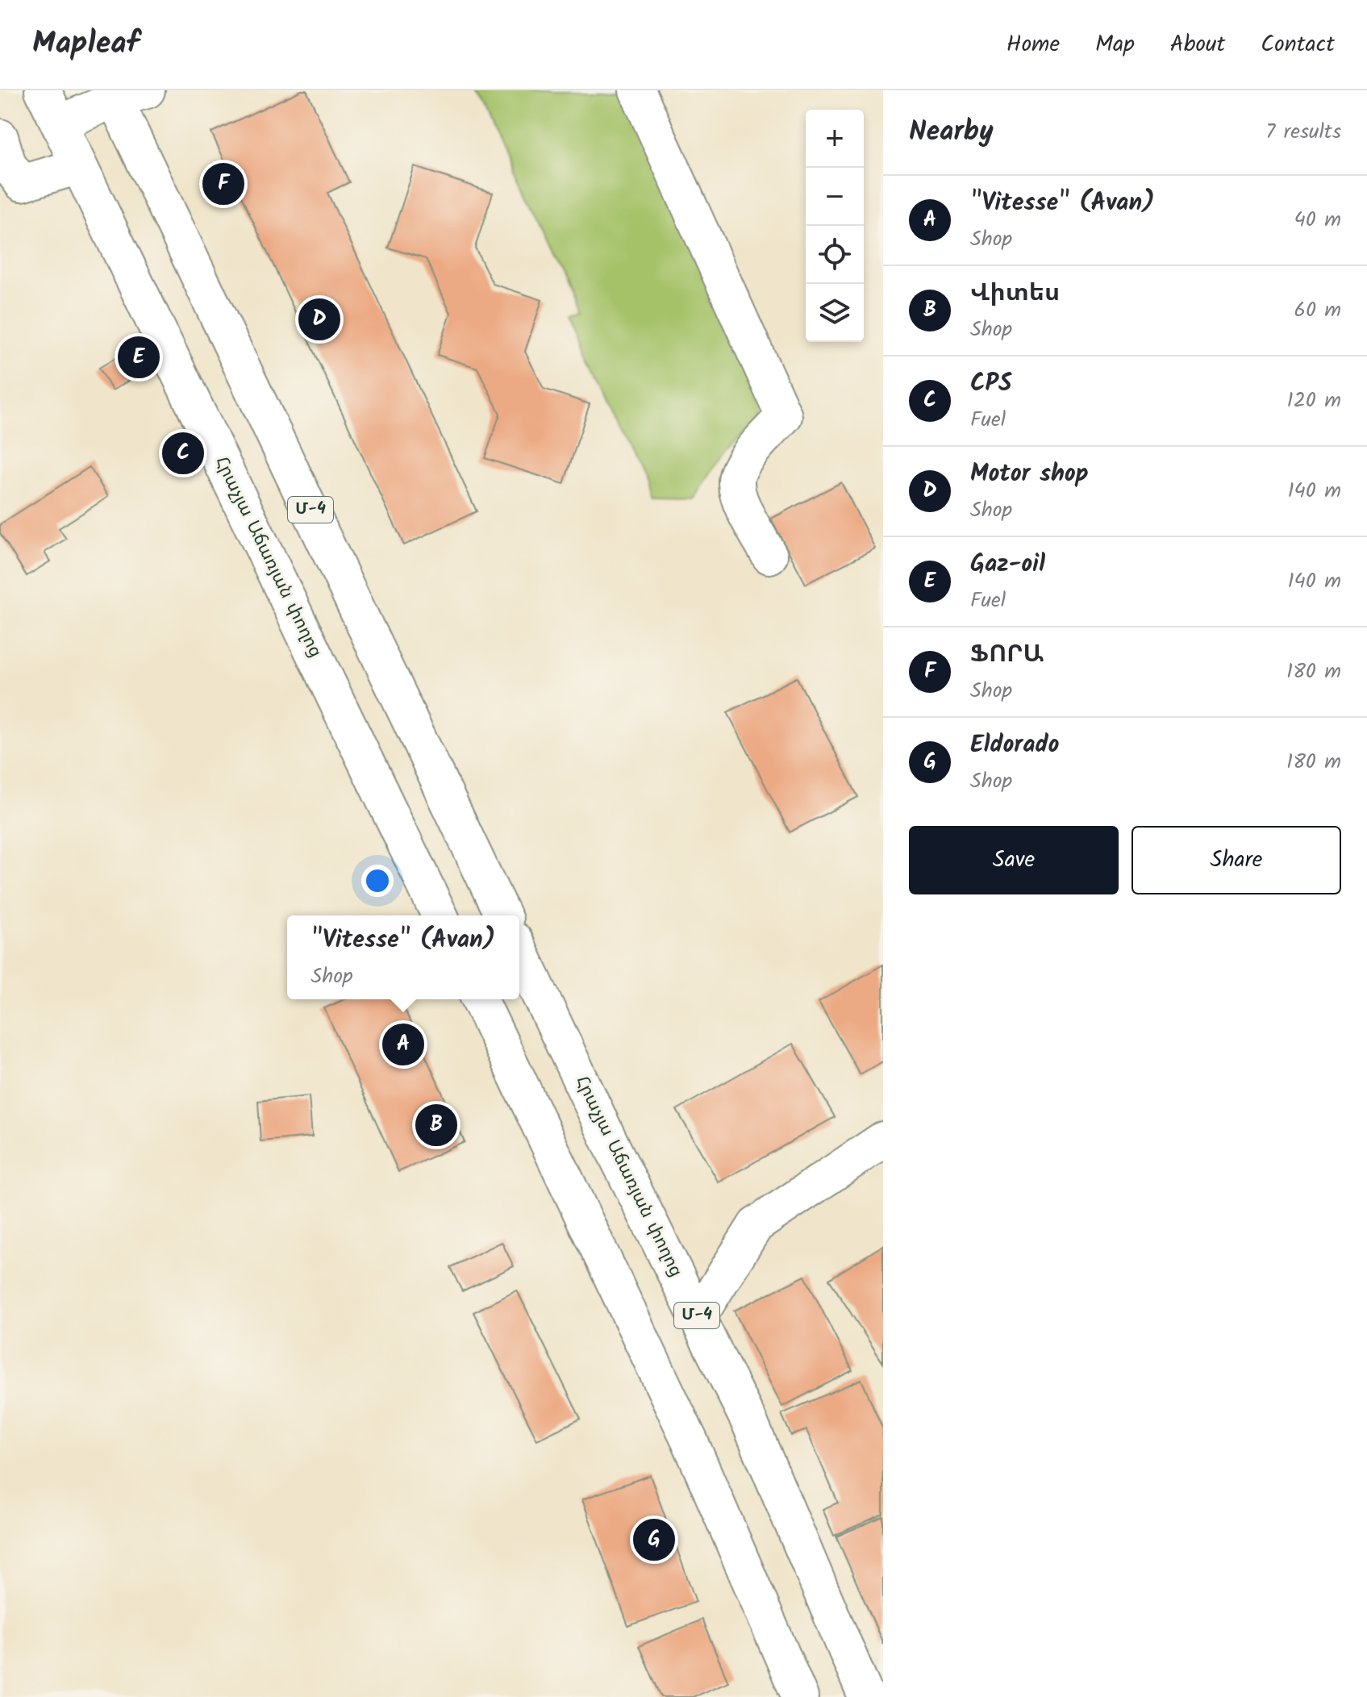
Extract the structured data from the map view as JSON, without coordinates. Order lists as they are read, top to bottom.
{
  "streets": {
    "main road": ["Մ-4", "Հրաչյա Աճառյան փողոց"]
  },
  "page": {
    "header": "Mapleaf",
    "nav": [
      "Home",
      "Map",
      "About",
      "Contact"
    ],
    "heading": ["Nearby", "7 results"],
    "map_buttons": ["+", "−"],
    "pins": [
      "F",
      "D",
      "E",
      "C",
      "A",
      "B",
      "G"
    ],
    "list": [
      {
        "mark": "A",
        "name": "\"Vitesse\" (Avan)",
        "note": "Shop",
        "value": "40 m"
      },
      {
        "mark": "B",
        "name": "Վիտես",
        "note": "Shop",
        "value": "60 m"
      },
      {
        "mark": "C",
        "name": "CPS",
        "note": "Fuel",
        "value": "120 m"
      },
      {
        "mark": "D",
        "name": "Motor shop",
        "note": "Shop",
        "value": "140 m"
      },
      {
        "mark": "E",
        "name": "Gaz-oil",
        "note": "Fuel",
        "value": "140 m"
      },
      {
        "mark": "F",
        "name": "ՖՈՐԱ",
        "note": "Shop",
        "value": "180 m"
      },
      {
        "mark": "G",
        "name": "Eldorado",
        "note": "Shop",
        "value": "180 m"
      }
    ],
    "buttons": ["Save", "Share"],
    "popup": ["\"Vitesse\" (Avan)", "Shop"]
  }
}
